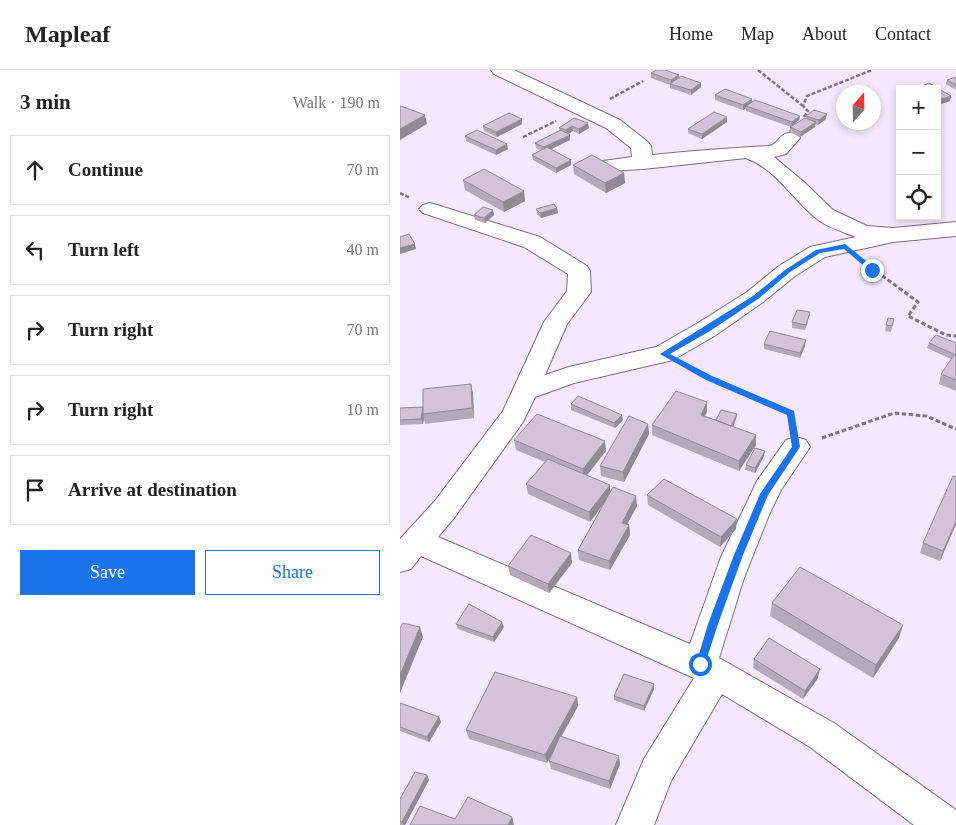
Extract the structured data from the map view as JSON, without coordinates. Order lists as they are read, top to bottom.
{
  "north": "top",
  "page": {
    "header": "Mapleaf",
    "nav": [
      "Home",
      "Map",
      "About",
      "Contact"
    ],
    "heading": ["3 min", "Walk · 190 m"],
    "map_buttons": ["+", "−"],
    "list": [
      ["Continue", "70 m"],
      ["Turn left", "40 m"],
      ["Turn right", "70 m"],
      ["Turn right", "10 m"],
      "Arrive at destination"
    ],
    "buttons": ["Save", "Share"]
  }
}
